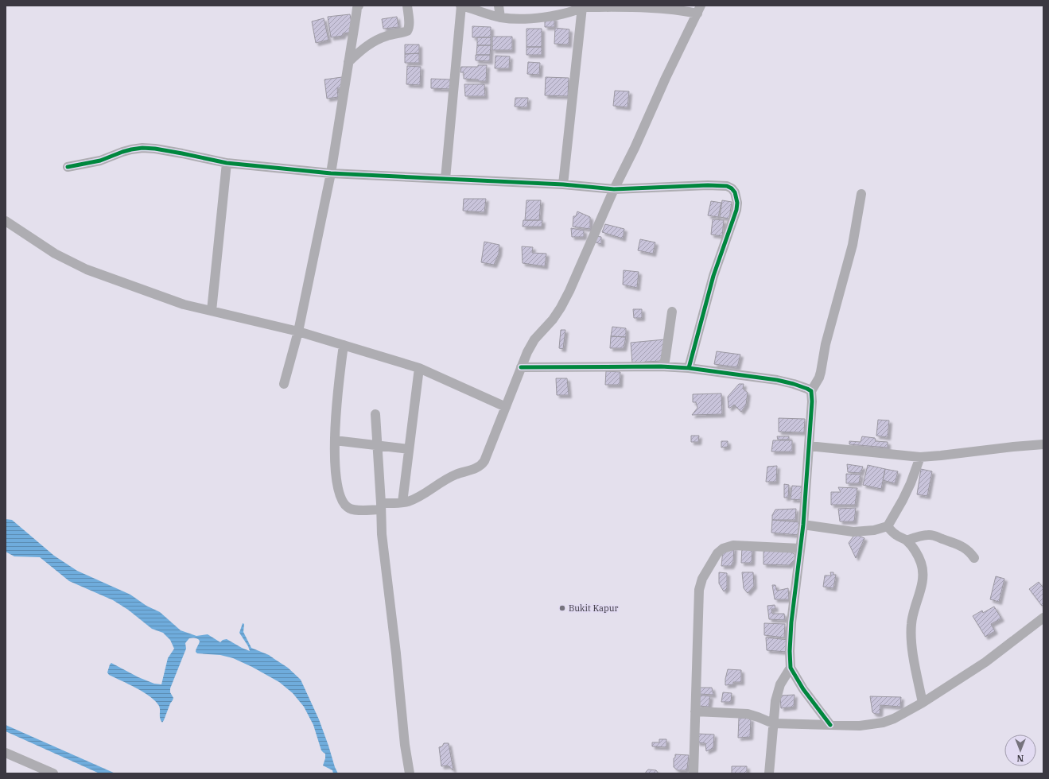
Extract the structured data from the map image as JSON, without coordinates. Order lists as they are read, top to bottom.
{
  "places": ["Bukit Kapur"],
  "north": "bottom"
}
